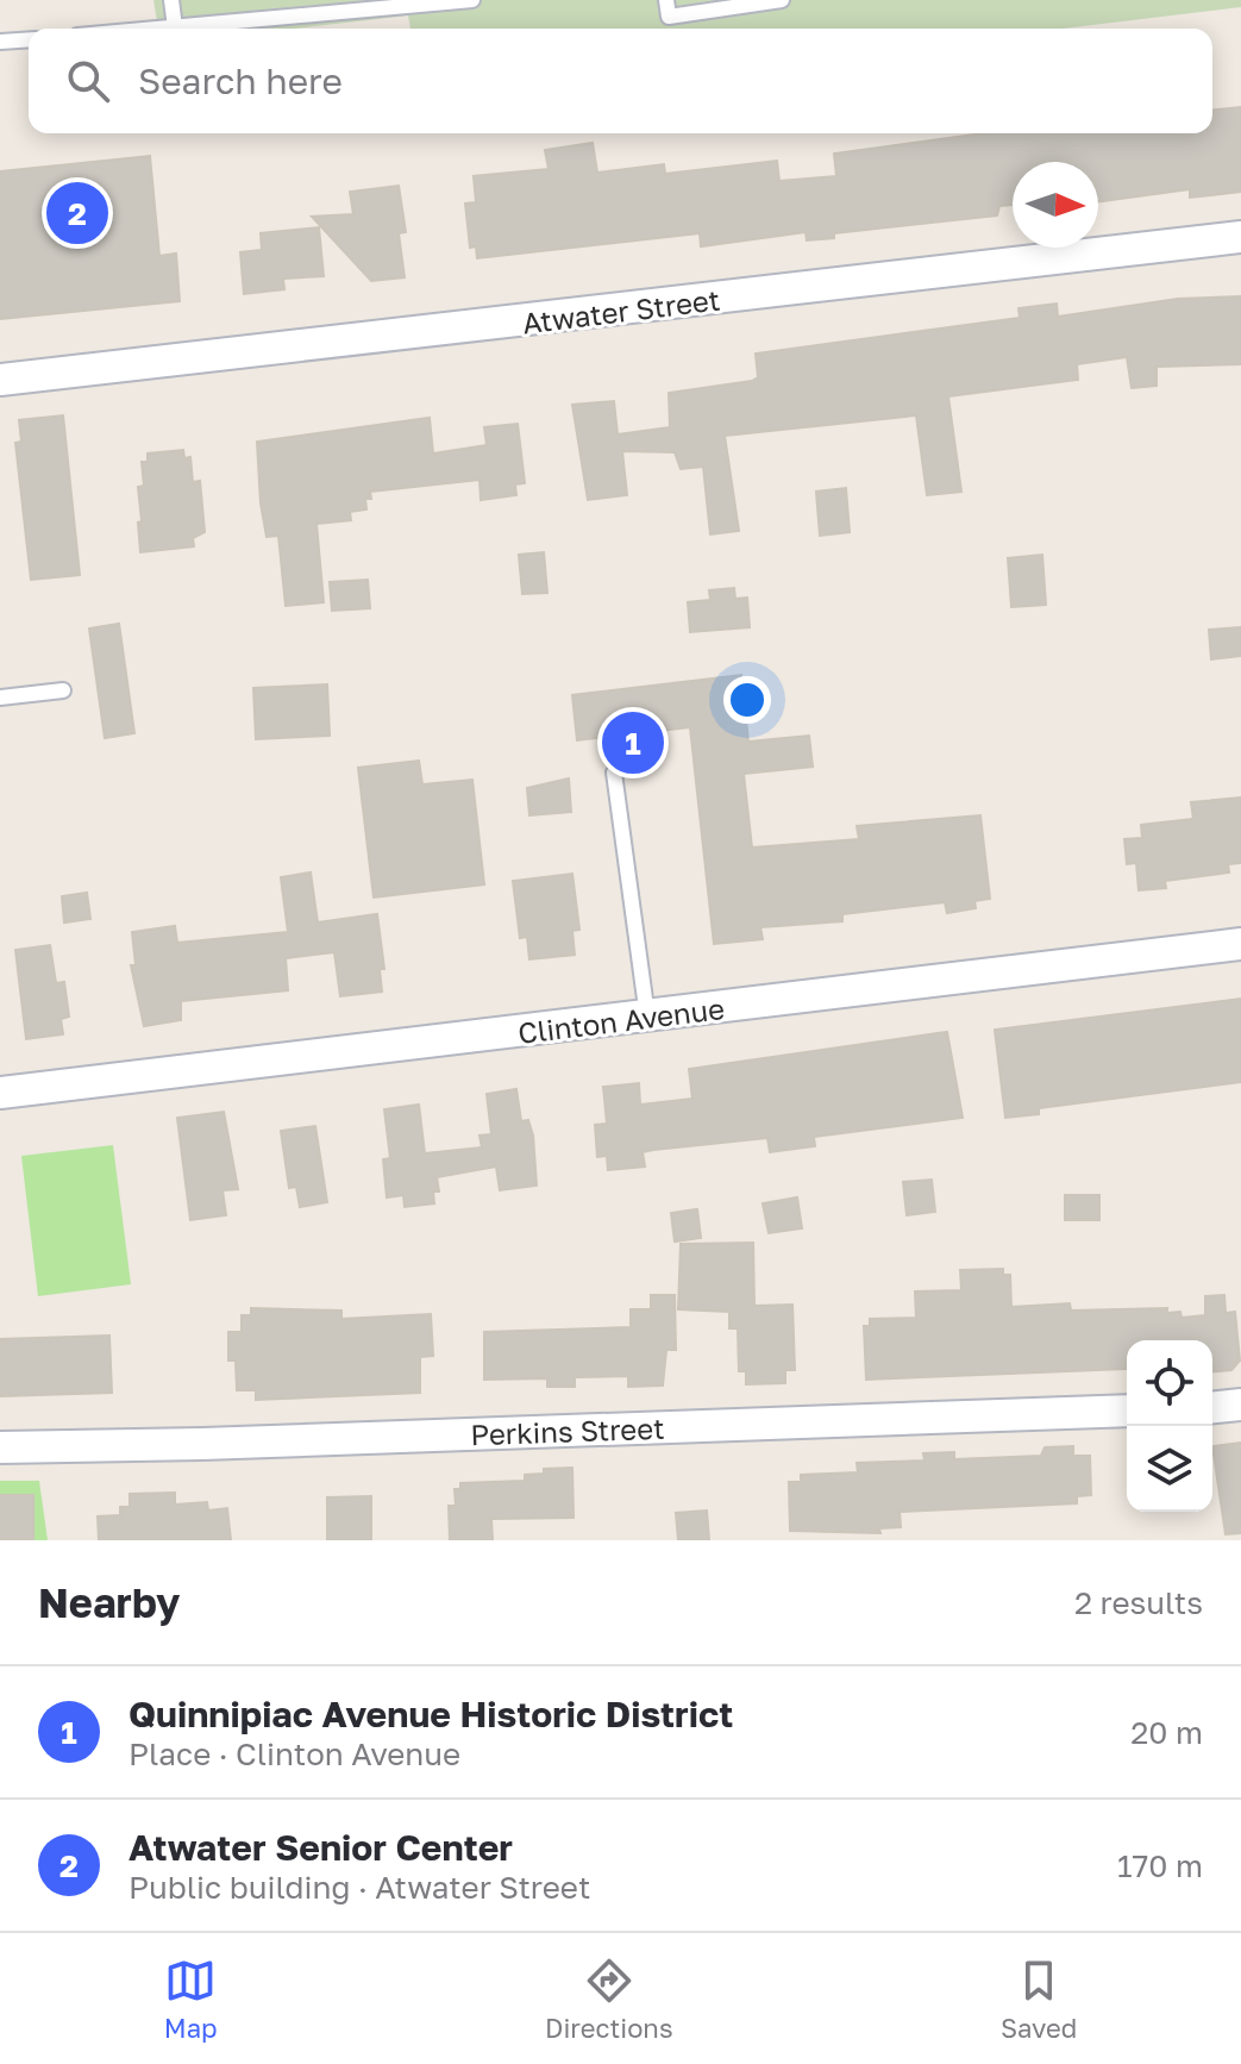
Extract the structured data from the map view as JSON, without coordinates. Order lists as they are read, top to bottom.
{
  "streets": {
    "street": ["Atwater Street", "Clinton Avenue", "Perkins Street"]
  },
  "north": "right",
  "page": {
    "search": "Search here",
    "pins": ["2", "1"],
    "heading": ["Nearby", "2 results"],
    "list": [
      {
        "mark": "1",
        "name": "Quinnipiac Avenue Historic District",
        "note": "Place · Clinton Avenue",
        "value": "20 m"
      },
      {
        "mark": "2",
        "name": "Atwater Senior Center",
        "note": "Public building · Atwater Street",
        "value": "170 m"
      }
    ],
    "nav": ["Map", "Directions", "Saved"]
  }
}
